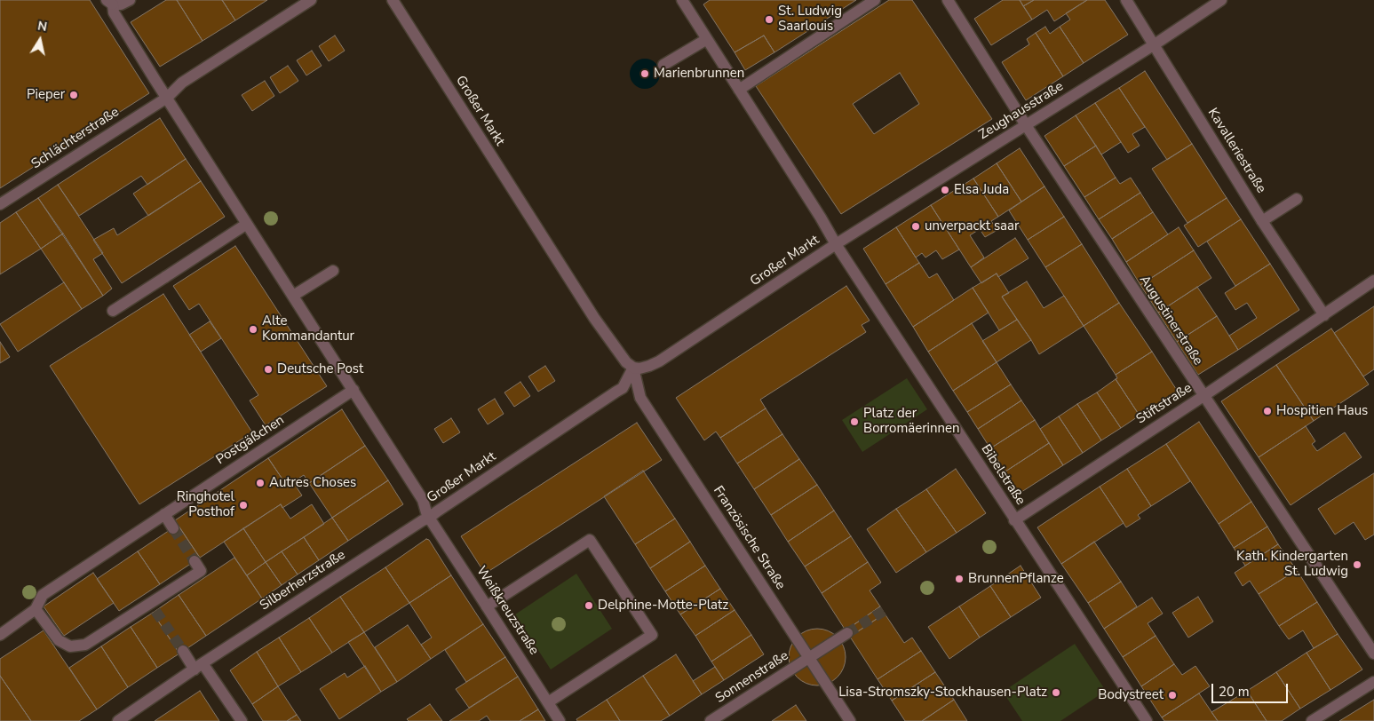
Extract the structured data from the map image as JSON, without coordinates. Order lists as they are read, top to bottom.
{
  "streets": {
    "street": [
      "Großer Markt",
      "Zeughausstraße",
      "Schlächterstraße",
      "Kavalleriestraße",
      "Augustinerstraße",
      "Stiftstraße",
      "Postgäßchen",
      "Bibelstraße",
      "Französische Straße",
      "Silberherzstraße",
      "Weißkreuzstraße",
      "Sonnenstraße"
    ]
  },
  "crossings": [
    ["Großer Markt", "Zeughausstraße"],
    ["Großer Markt", "Schlächterstraße"],
    ["Großer Markt", "Postgäßchen"],
    ["Großer Markt", "Bibelstraße"],
    ["Großer Markt", "Französische Straße"],
    ["Großer Markt", "Silberherzstraße"],
    ["Großer Markt", "Weißkreuzstraße"],
    ["Zeughausstraße", "Kavalleriestraße"],
    ["Zeughausstraße", "Augustinerstraße"],
    ["Zeughausstraße", "Bibelstraße"],
    ["Kavalleriestraße", "Stiftstraße"],
    ["Augustinerstraße", "Stiftstraße"],
    ["Stiftstraße", "Bibelstraße"],
    ["Französische Straße", "Sonnenstraße"],
    ["Silberherzstraße", "Weißkreuzstraße"]
  ],
  "places": [
    "St. Ludwig Saarlouis",
    "Marienbrunnen",
    "Pieper",
    "Elsa Juda",
    "unverpackt saar",
    "Alte Kommandantur",
    "Deutsche Post",
    "Hospitien Haus",
    "Platz der Borromäerinnen",
    "Autres Choses",
    "Ringhotel Posthof",
    "Kath. Kindergarten St. Ludwig",
    "BrunnenPflanze",
    "Delphine-Motte-Platz",
    "Lisa-Stromszky-Stockhausen-Platz",
    "Bodystreet"
  ],
  "scale_bar": "20 m",
  "north": "top"
}
